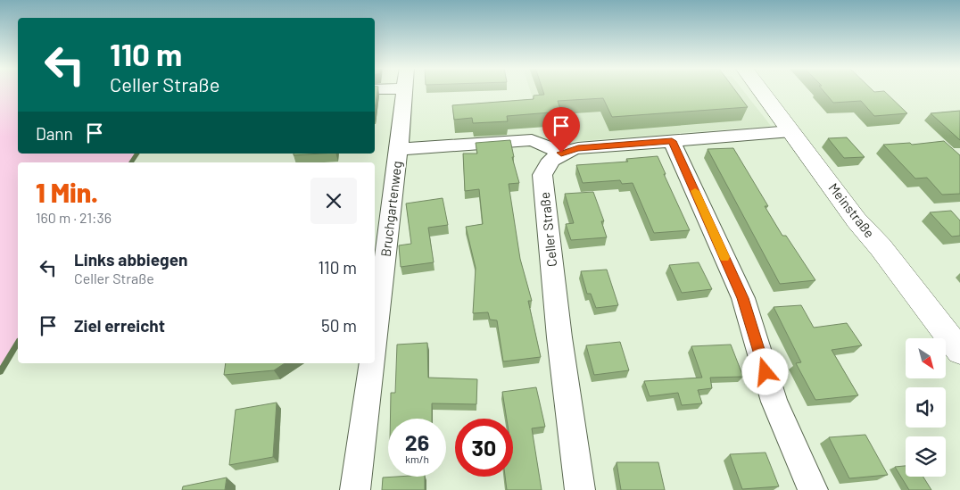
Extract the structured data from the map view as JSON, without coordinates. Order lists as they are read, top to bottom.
{
  "streets": {
    "street": ["Bruchgartenweg", "Meinstraße", "Celler Straße"]
  },
  "north": "bottom right",
  "page": {
    "turn": ["110 m", "Celler Straße"],
    "then": "Dann",
    "heading": ["1 Min.", "160 m · 21:36"],
    "list": [
      {
        "name": "Links abbiegen",
        "note": "Celler Straße",
        "value": "110 m"
      },
      {
        "name": "Ziel erreicht",
        "value": "50 m"
      }
    ],
    "speed": "26 km/h",
    "limit": "30"
  }
}
